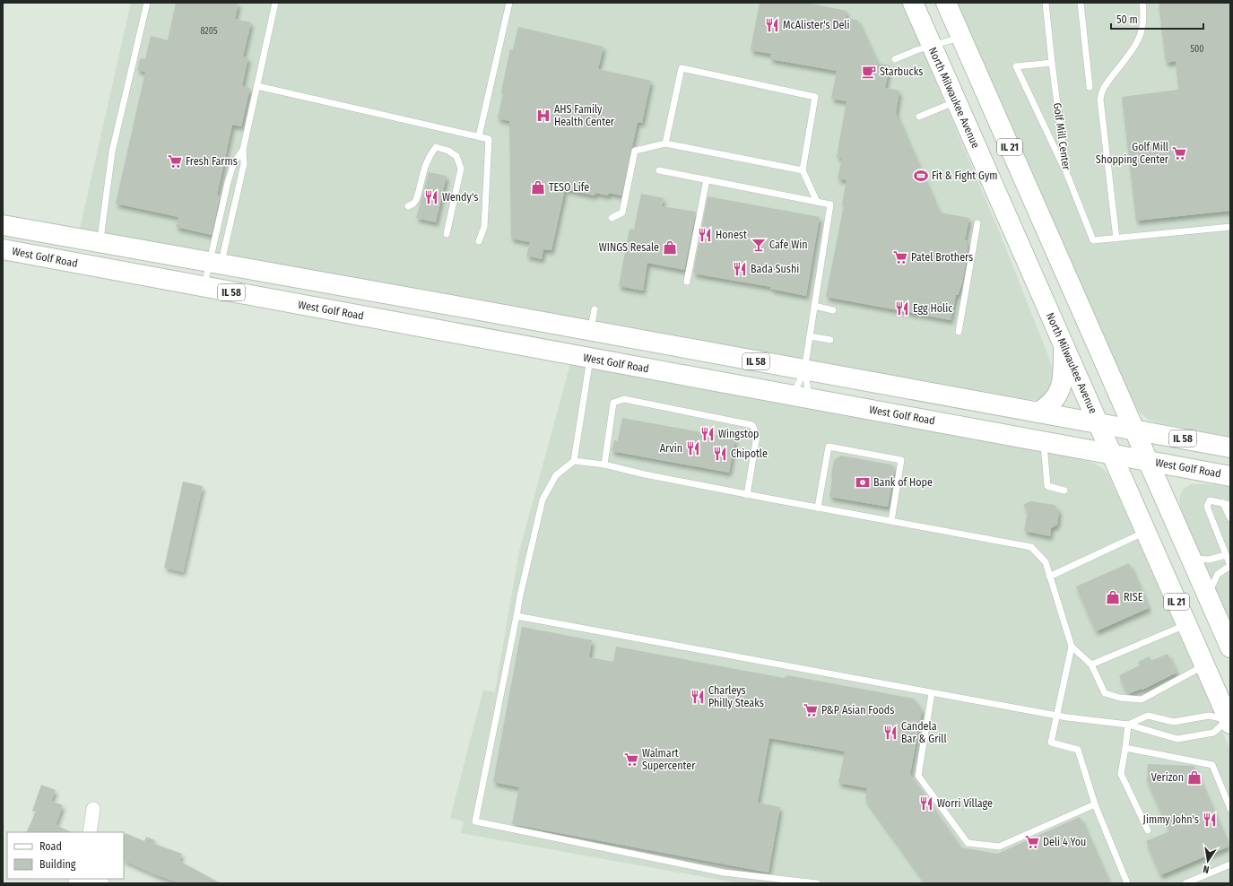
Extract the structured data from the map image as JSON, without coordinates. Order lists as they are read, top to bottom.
{
  "streets": {
    "main road": [
      "North Milwaukee Avenue",
      "IL 21",
      "West Golf Road",
      "IL 58"
    ],
    "lane": ["Golf Mill Center"]
  },
  "crossings": [
    ["North Milwaukee Avenue", "West Golf Road"],
    ["North Milwaukee Avenue", "IL 58"],
    ["IL 21", "West Golf Road"],
    ["IL 21", "IL 58"]
  ],
  "places": {
    "restaurant": [
      "McAlister's Deli",
      "Wendy's",
      "Honest",
      "Bada Sushi",
      "Egg Holic",
      "Wingstop",
      "Arvin",
      "Chipotle",
      "Charleys Philly Steaks",
      "Candela Bar & Grill",
      "Worri Village",
      "Jimmy John's"
    ],
    "cafe": ["Starbucks"],
    "hospital": ["AHS Family Health Center"],
    "supermarket": [
      "Golf Mill Shopping Center",
      "Fresh Farms",
      "Patel Brothers",
      "P&P Asian Foods",
      "Walmart Supercenter",
      "Deli 4 You"
    ],
    "sports": ["Fit & Fight Gym"],
    "shop": [
      "TESO Life",
      "WINGS Resale",
      "RISE",
      "Verizon"
    ],
    "bar": ["Cafe Win"],
    "bank": ["Bank of Hope"]
  },
  "house_numbers": ["8205", "500"],
  "legend": ["Road", "Building"],
  "scale_bar": "50 m",
  "north": "bottom"
}
